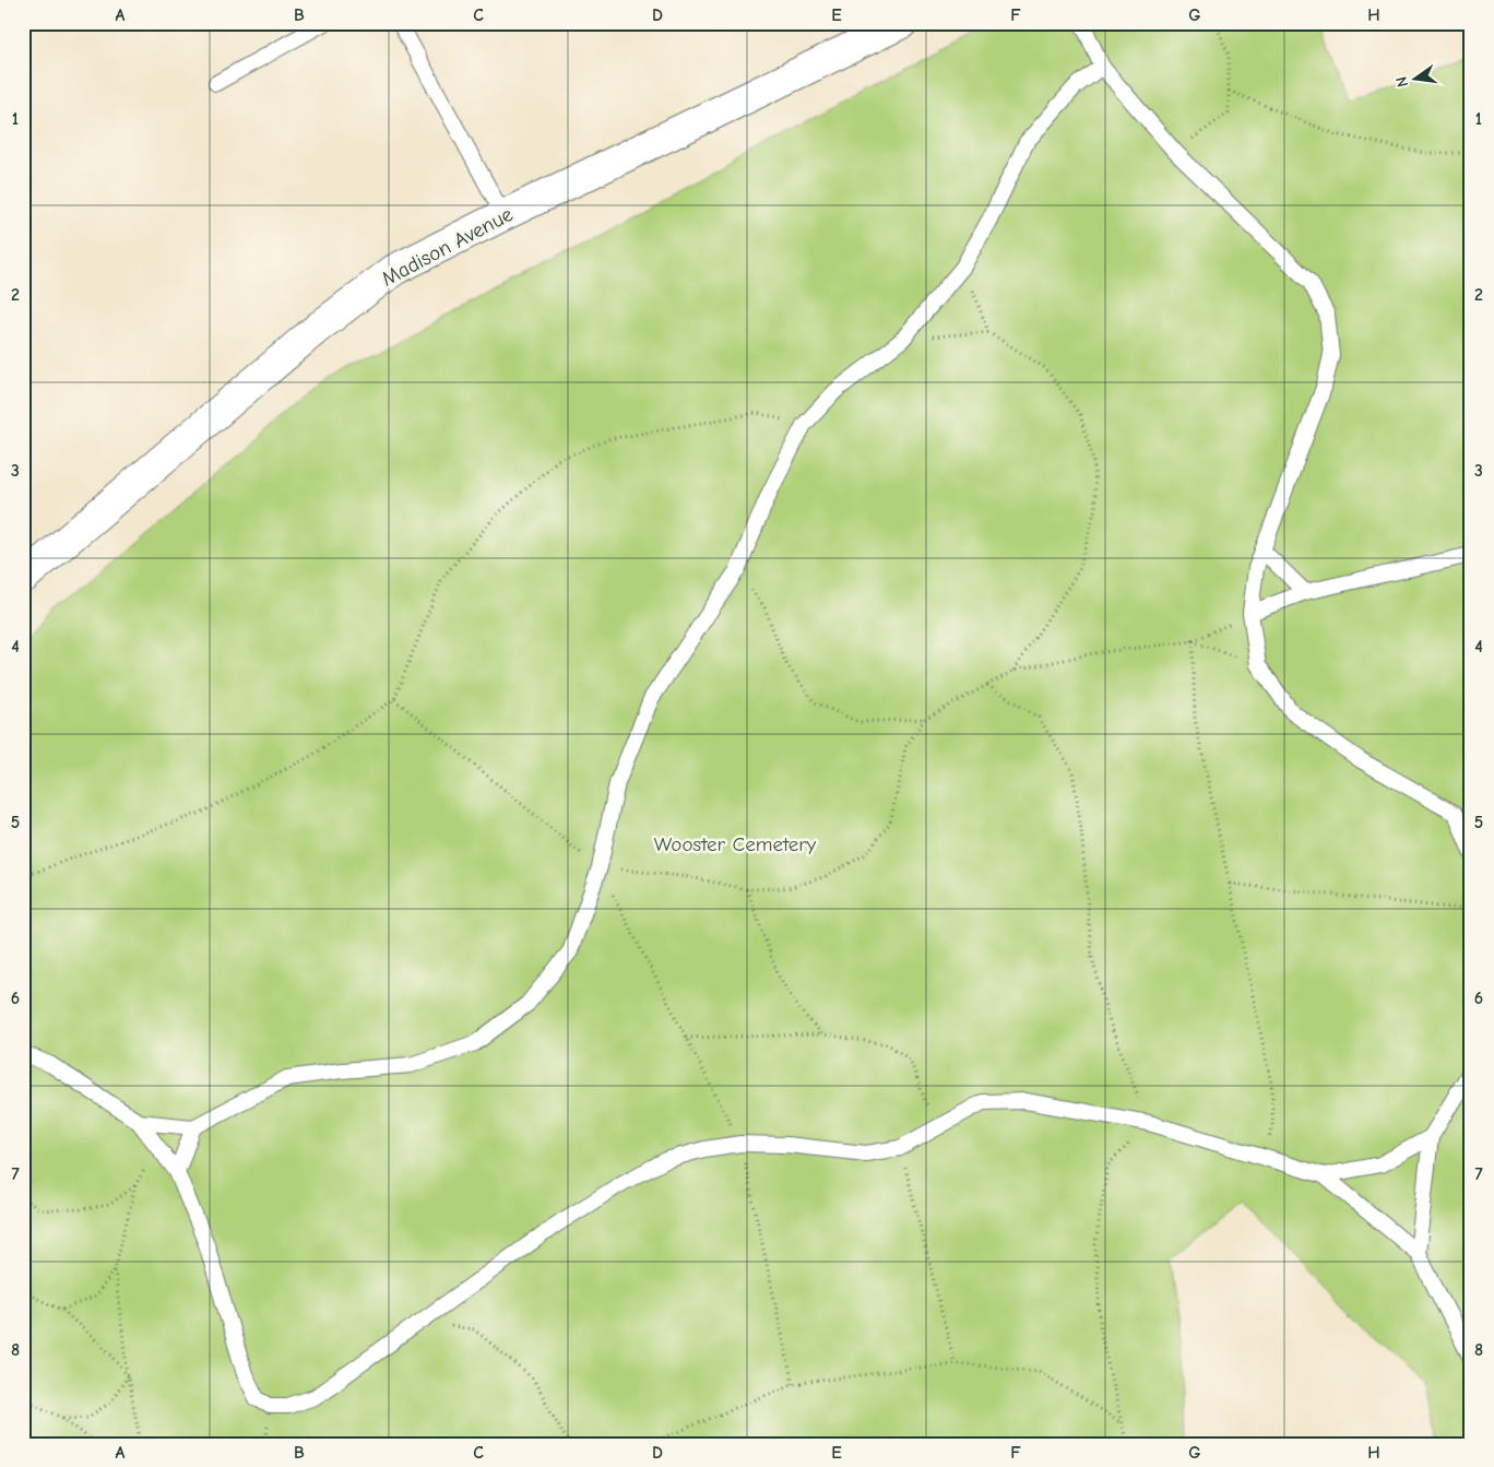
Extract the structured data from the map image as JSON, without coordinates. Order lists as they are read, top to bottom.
{
  "streets": {
    "main road": ["Madison Avenue"]
  },
  "parks": ["Wooster Cemetery"],
  "north": "left",
  "grid": {
    "columns": [
      "A",
      "B",
      "C",
      "D",
      "E",
      "F",
      "G",
      "H"
    ],
    "rows": [
      "1",
      "2",
      "3",
      "4",
      "5",
      "6",
      "7",
      "8"
    ]
  }
}
